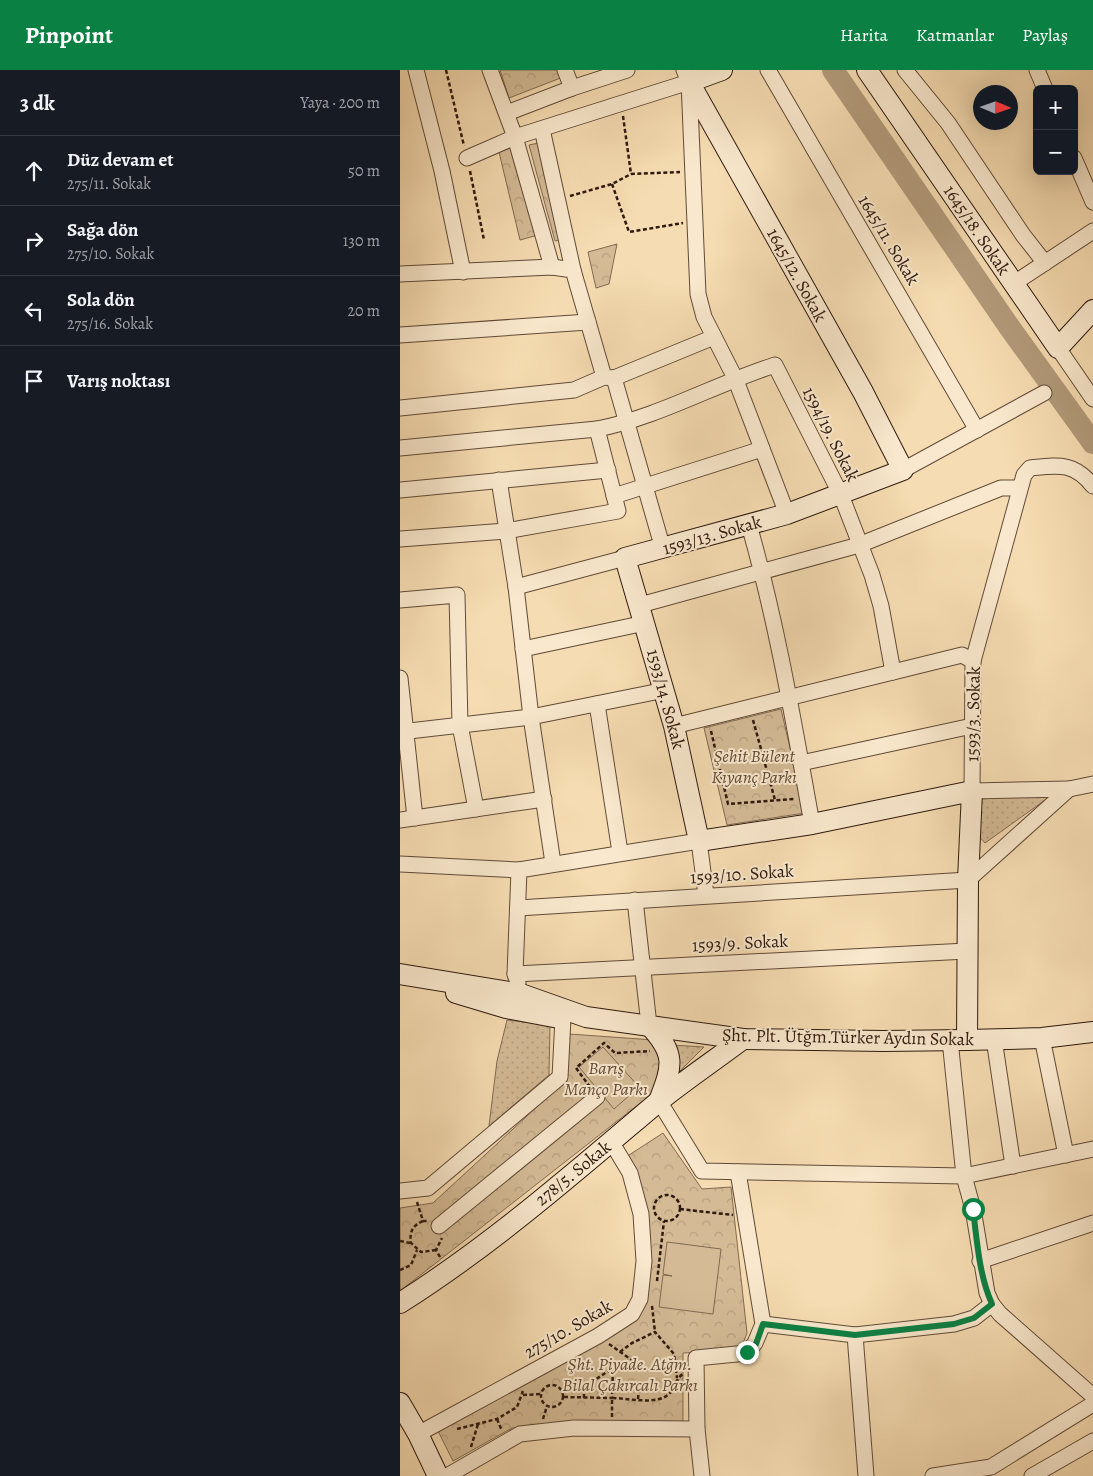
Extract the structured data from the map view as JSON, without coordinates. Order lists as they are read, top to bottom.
{
  "streets": {
    "street": [
      "1645/18. Sokak",
      "1645/11. Sokak",
      "1645/12. Sokak",
      "1594/19. Sokak",
      "1593/13. Sokak",
      "1593/14. Sokak",
      "1593/3. Sokak",
      "1593/10. Sokak",
      "1593/9. Sokak",
      "Şht. Plt. Ütğm.Türker Aydın Sokak",
      "278/5. Sokak",
      "275/10. Sokak"
    ]
  },
  "crossings": [
    ["1645/12. Sokak", "1593/13. Sokak"],
    ["1594/19. Sokak", "1593/13. Sokak"],
    ["1593/13. Sokak", "1593/14. Sokak"],
    ["1593/3. Sokak", "1593/10. Sokak"],
    ["1593/3. Sokak", "1593/9. Sokak"],
    ["1593/3. Sokak", "Şht. Plt. Ütğm.Türker Aydın Sokak"],
    ["Şht. Plt. Ütğm.Türker Aydın Sokak", "278/5. Sokak"],
    ["278/5. Sokak", "275/10. Sokak"]
  ],
  "parks": ["Şehit Bülent Kıyanç Parkı", "Barış Manço Parkı", "Şht. Piyade. Atğm. Bilal Çakırcalı Parkı"],
  "north": "right",
  "page": {
    "header": "Pinpoint",
    "nav": ["Harita", "Katmanlar", "Paylaş"],
    "heading": ["3 dk", "Yaya · 200 m"],
    "map_buttons": ["+", "−"],
    "list": [
      ["Düz devam et", "275/11. Sokak", "50 m"],
      ["Sağa dön", "275/10. Sokak", "130 m"],
      ["Sola dön", "275/16. Sokak", "20 m"],
      "Varış noktası"
    ]
  }
}
